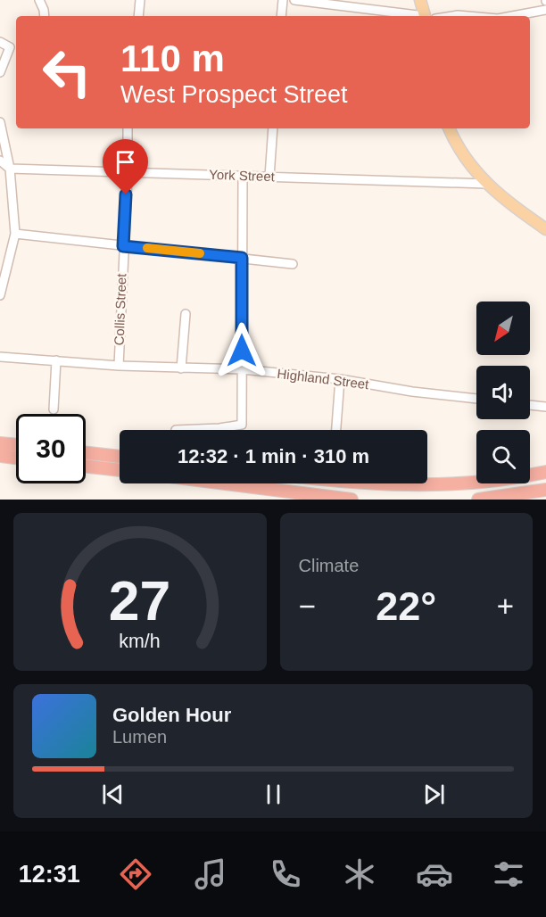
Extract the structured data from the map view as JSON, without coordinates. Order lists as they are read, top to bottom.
{
  "streets": {
    "street": ["York Street", "Collis Street", "Highland Street"]
  },
  "crossings": [
    ["York Street", "Collis Street"],
    ["Collis Street", "Highland Street"]
  ],
  "north": "bottom left",
  "page": {
    "turn": ["110 m", "West Prospect Street"],
    "limit": "30",
    "trip": "12:32 · 1 min · 310 m",
    "tile": "Climate",
    "heat": ["−", "22°", "+"],
    "song": ["Golden Hour", "Lumen"],
    "tabs": "12:31",
    "gauge": ["27", "km/h"]
  }
}
